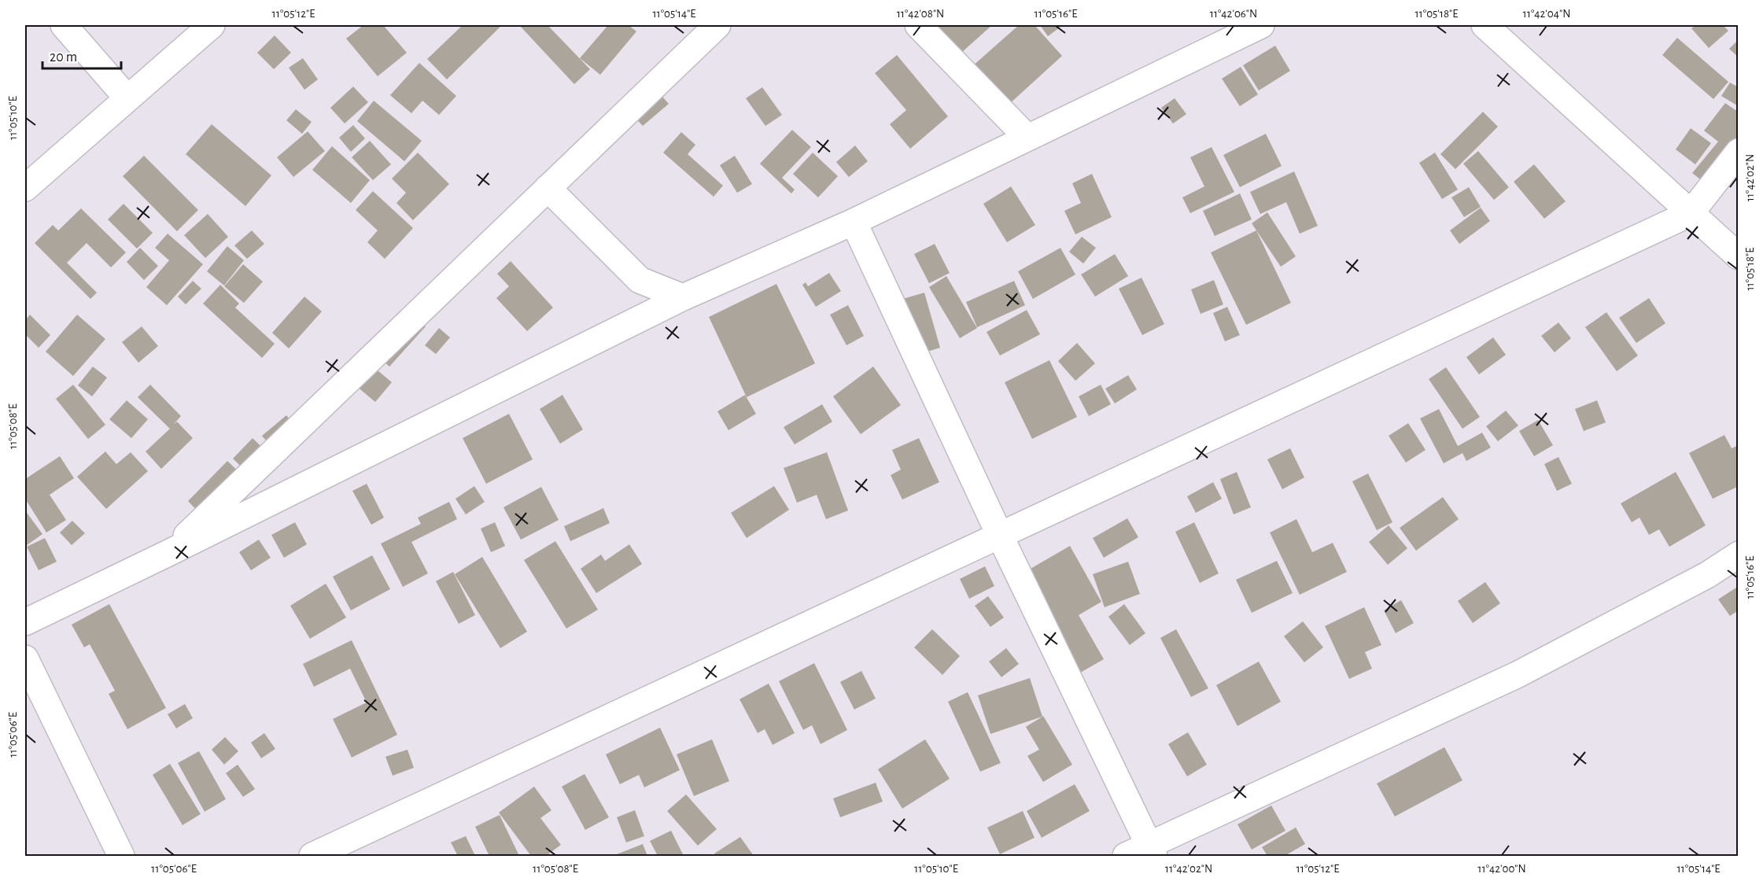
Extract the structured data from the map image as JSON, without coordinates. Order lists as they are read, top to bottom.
{
  "scale_bar": "20 m",
  "coordinates": [
    "11°05'12\"E",
    "11°05'14\"E",
    "11°42'08\"N",
    "11°05'16\"E",
    "11°42'06\"N",
    "11°05'18\"E",
    "11°42'04\"N",
    "11°05'10\"E",
    "11°42'02\"N",
    "11°05'08\"E",
    "11°05'06\"E",
    "11°42'00\"N"
  ]
}
